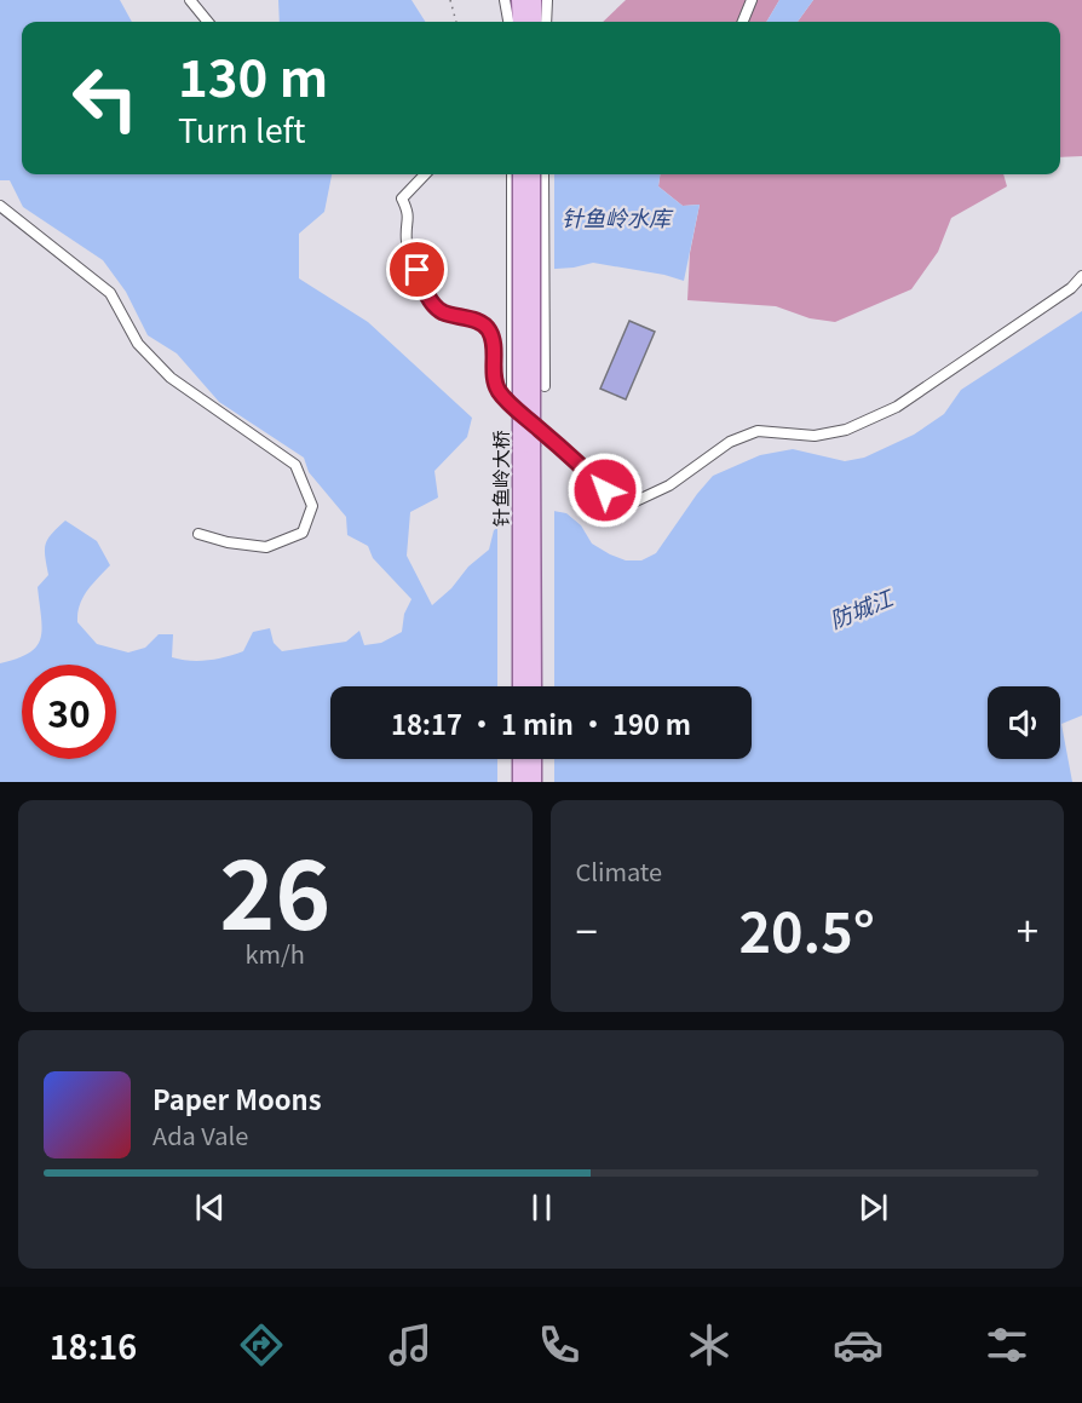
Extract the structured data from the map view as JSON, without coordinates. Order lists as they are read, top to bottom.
{
  "streets": {
    "main road": ["针鱼岭大桥"]
  },
  "water": ["针鱼岭水库", "防城江"],
  "page": {
    "turn": ["130 m", "Turn left"],
    "limit": "30",
    "trip": "18:17 · 1 min · 190 m",
    "tile": [
      ["26", "km/h"],
      "Climate"
    ],
    "heat": ["−", "20.5°", "+"],
    "song": ["Paper Moons", "Ada Vale"],
    "tabs": "18:16"
  }
}
